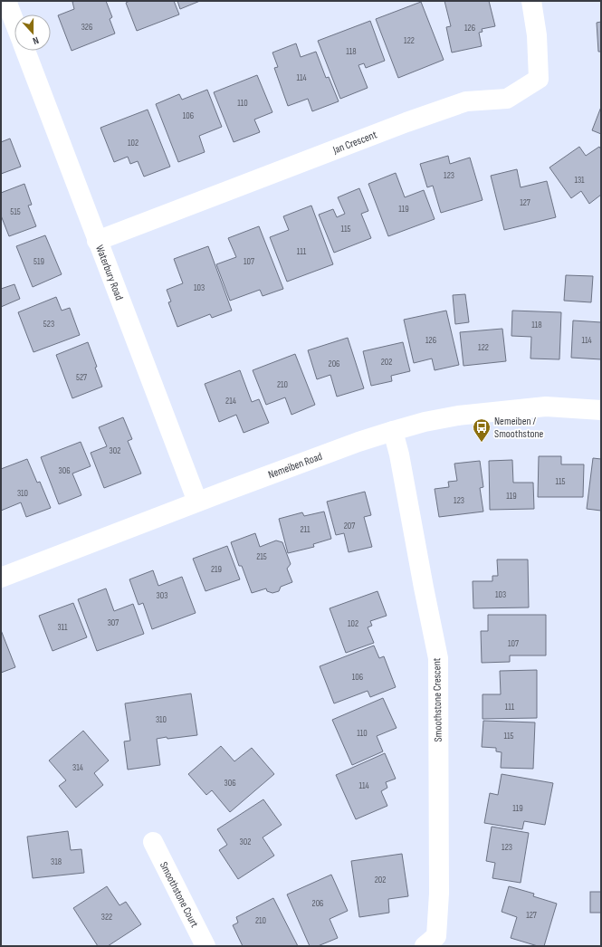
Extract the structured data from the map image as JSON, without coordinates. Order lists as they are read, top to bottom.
{
  "streets": {
    "street": [
      "Jan Crescent",
      "Waterbury Road",
      "Nemeiben Road",
      "Smoothstone Crescent",
      "Smoothstone Court"
    ]
  },
  "crossings": [
    ["Jan Crescent", "Waterbury Road"],
    ["Waterbury Road", "Nemeiben Road"],
    ["Nemeiben Road", "Smoothstone Crescent"]
  ],
  "places": {
    "bus stop": ["Nemeiben / Smoothstone"]
  },
  "house_numbers": [
    "326",
    "126",
    "122",
    "118",
    "114",
    "110",
    "106",
    "102",
    "123",
    "131",
    "127",
    "119",
    "515",
    "115",
    "111",
    "519",
    "107",
    "103",
    "523",
    "118",
    "126",
    "114",
    "122",
    "202",
    "206",
    "527",
    "210",
    "214",
    "302",
    "306",
    "115",
    "310",
    "119",
    "123",
    "207",
    "211",
    "215",
    "219",
    "103",
    "303",
    "307",
    "102",
    "311",
    "107",
    "106",
    "111",
    "310",
    "110",
    "115",
    "314",
    "306",
    "114",
    "119",
    "302",
    "123",
    "318",
    "202",
    "206",
    "127",
    "322",
    "210"
  ],
  "north": "bottom"
}
